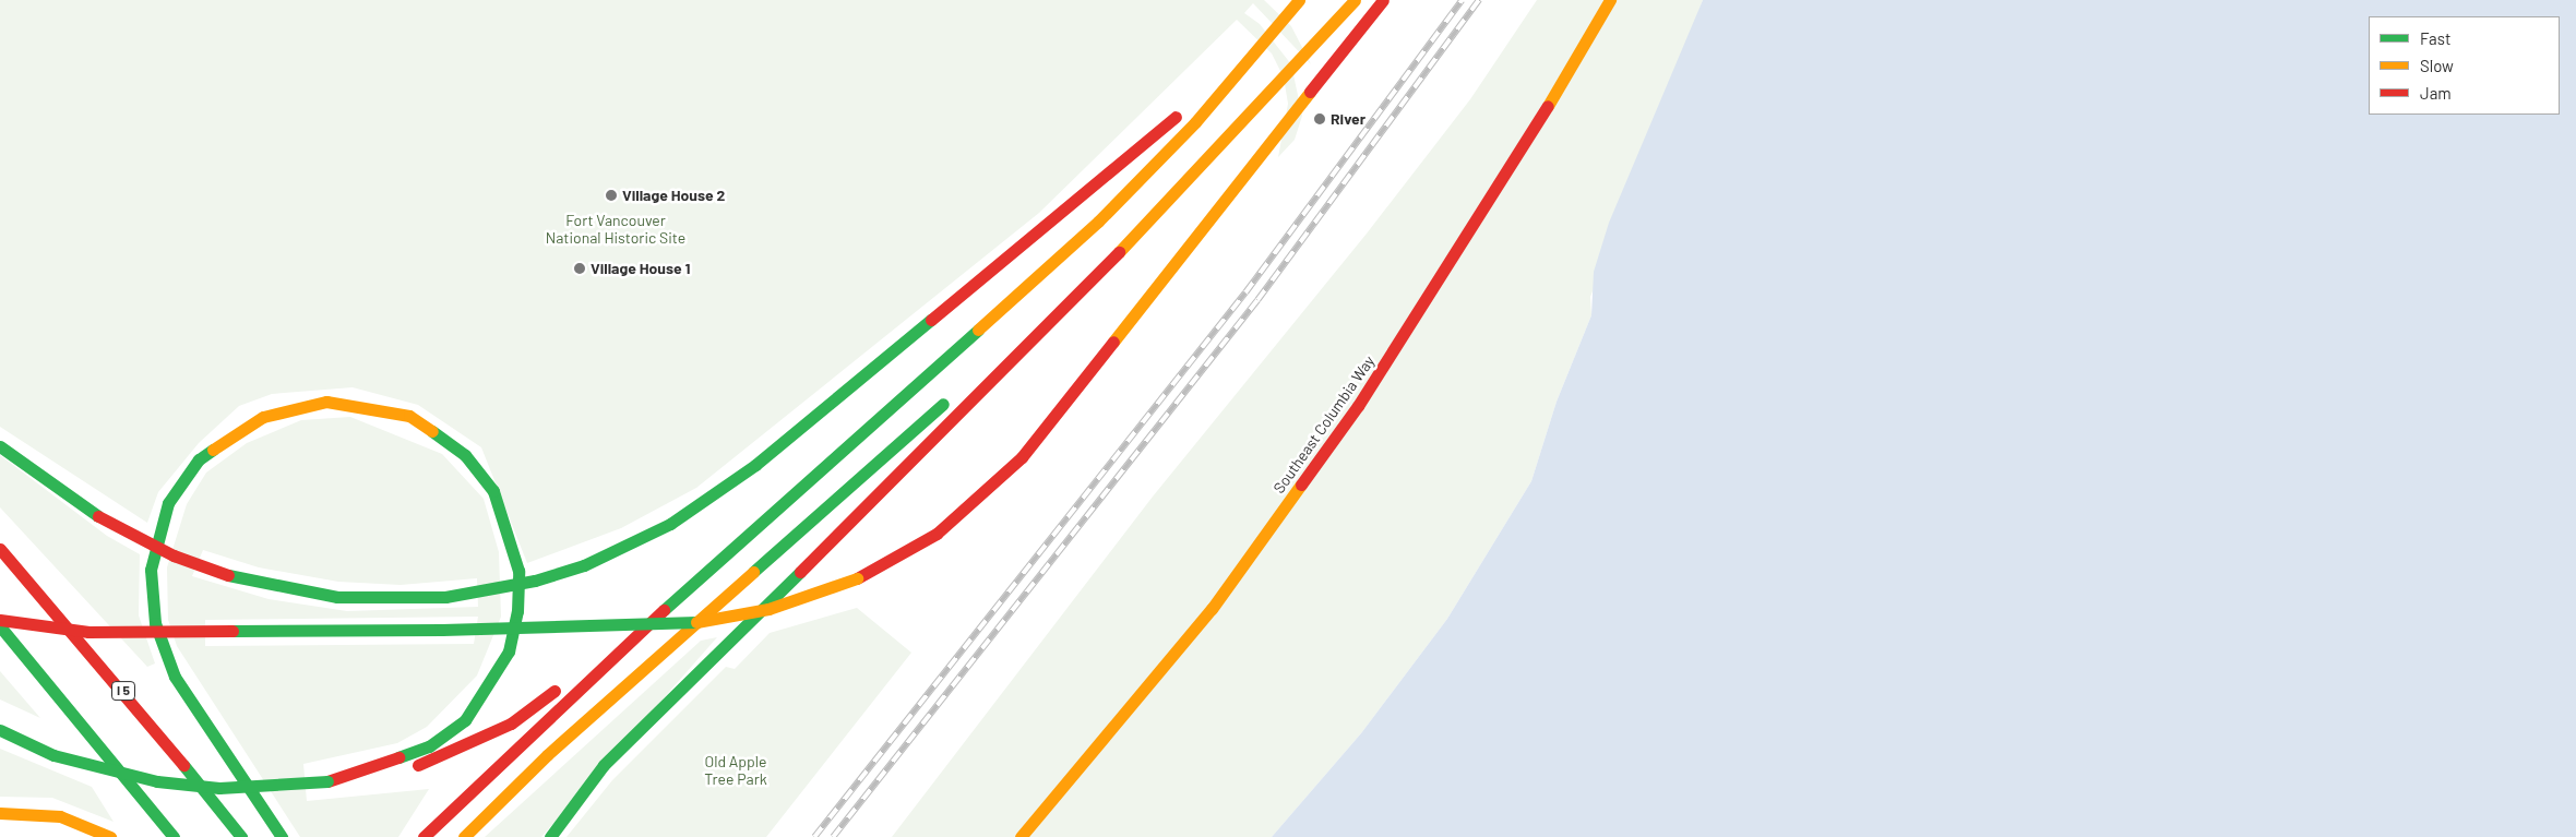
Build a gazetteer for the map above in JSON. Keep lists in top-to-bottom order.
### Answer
{
  "streets": {
    "main road": ["Southeast Columbia Way", "I 5"]
  },
  "parks": ["Fort Vancouver National Historic Site", "Old Apple Tree Park"],
  "places": ["River", "Village House 2", "Village House 1"],
  "legend": ["Fast", "Slow", "Jam"]
}
